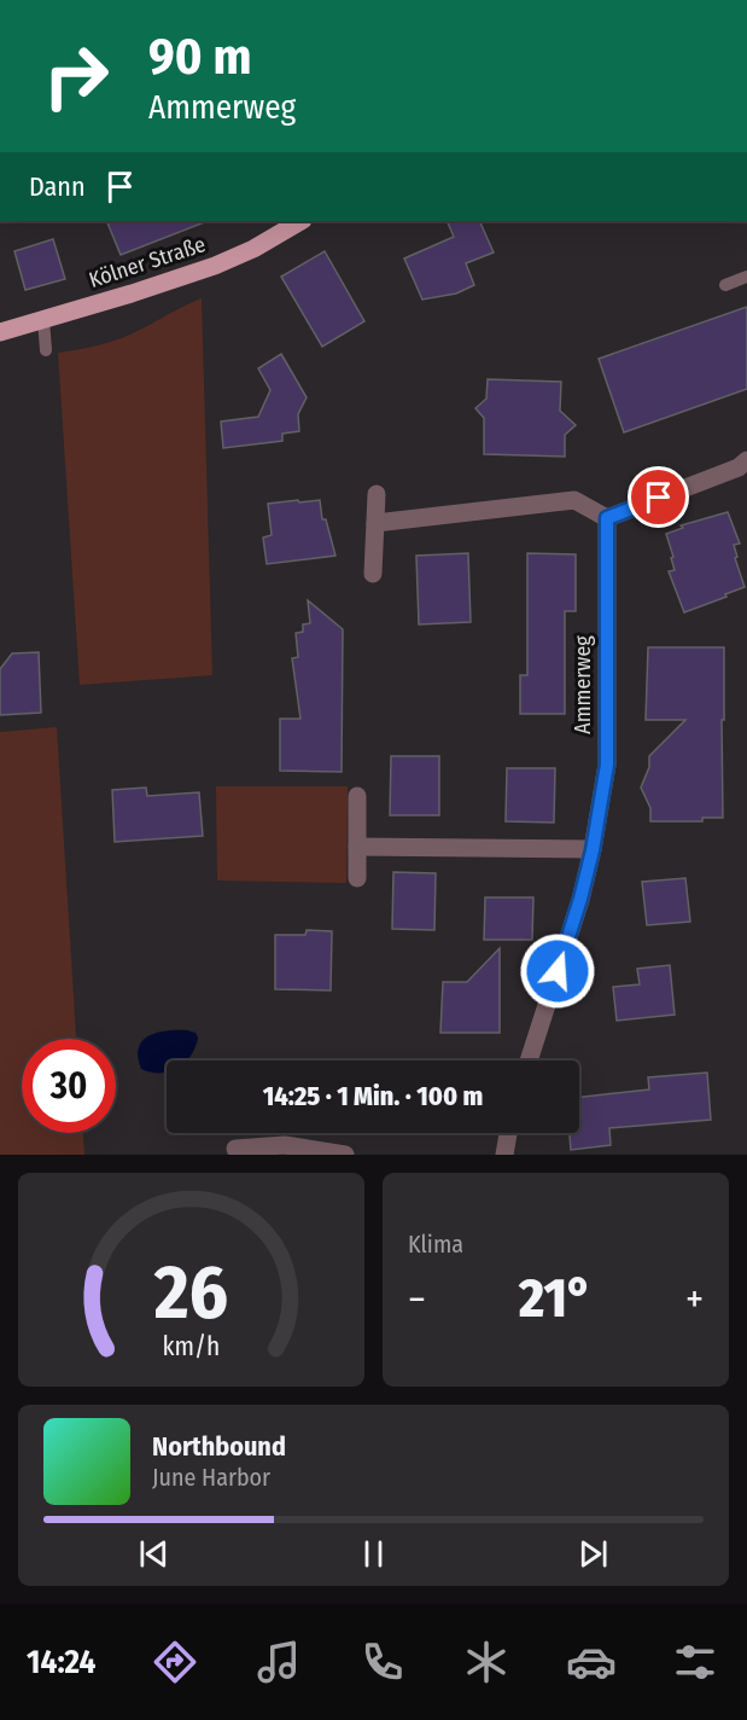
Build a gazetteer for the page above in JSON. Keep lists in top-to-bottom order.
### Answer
{
  "streets": {
    "main road": ["Kölner Straße"],
    "street": ["Ammerweg"]
  },
  "page": {
    "turn": ["90 m", "Ammerweg"],
    "then": "Dann",
    "limit": "30",
    "trip": "14:25 · 1 Min. · 100 m",
    "tile": "Klima",
    "heat": ["−", "21°", "+"],
    "song": ["Northbound", "June Harbor"],
    "tabs": "14:24",
    "gauge": ["26", "km/h"]
  }
}
